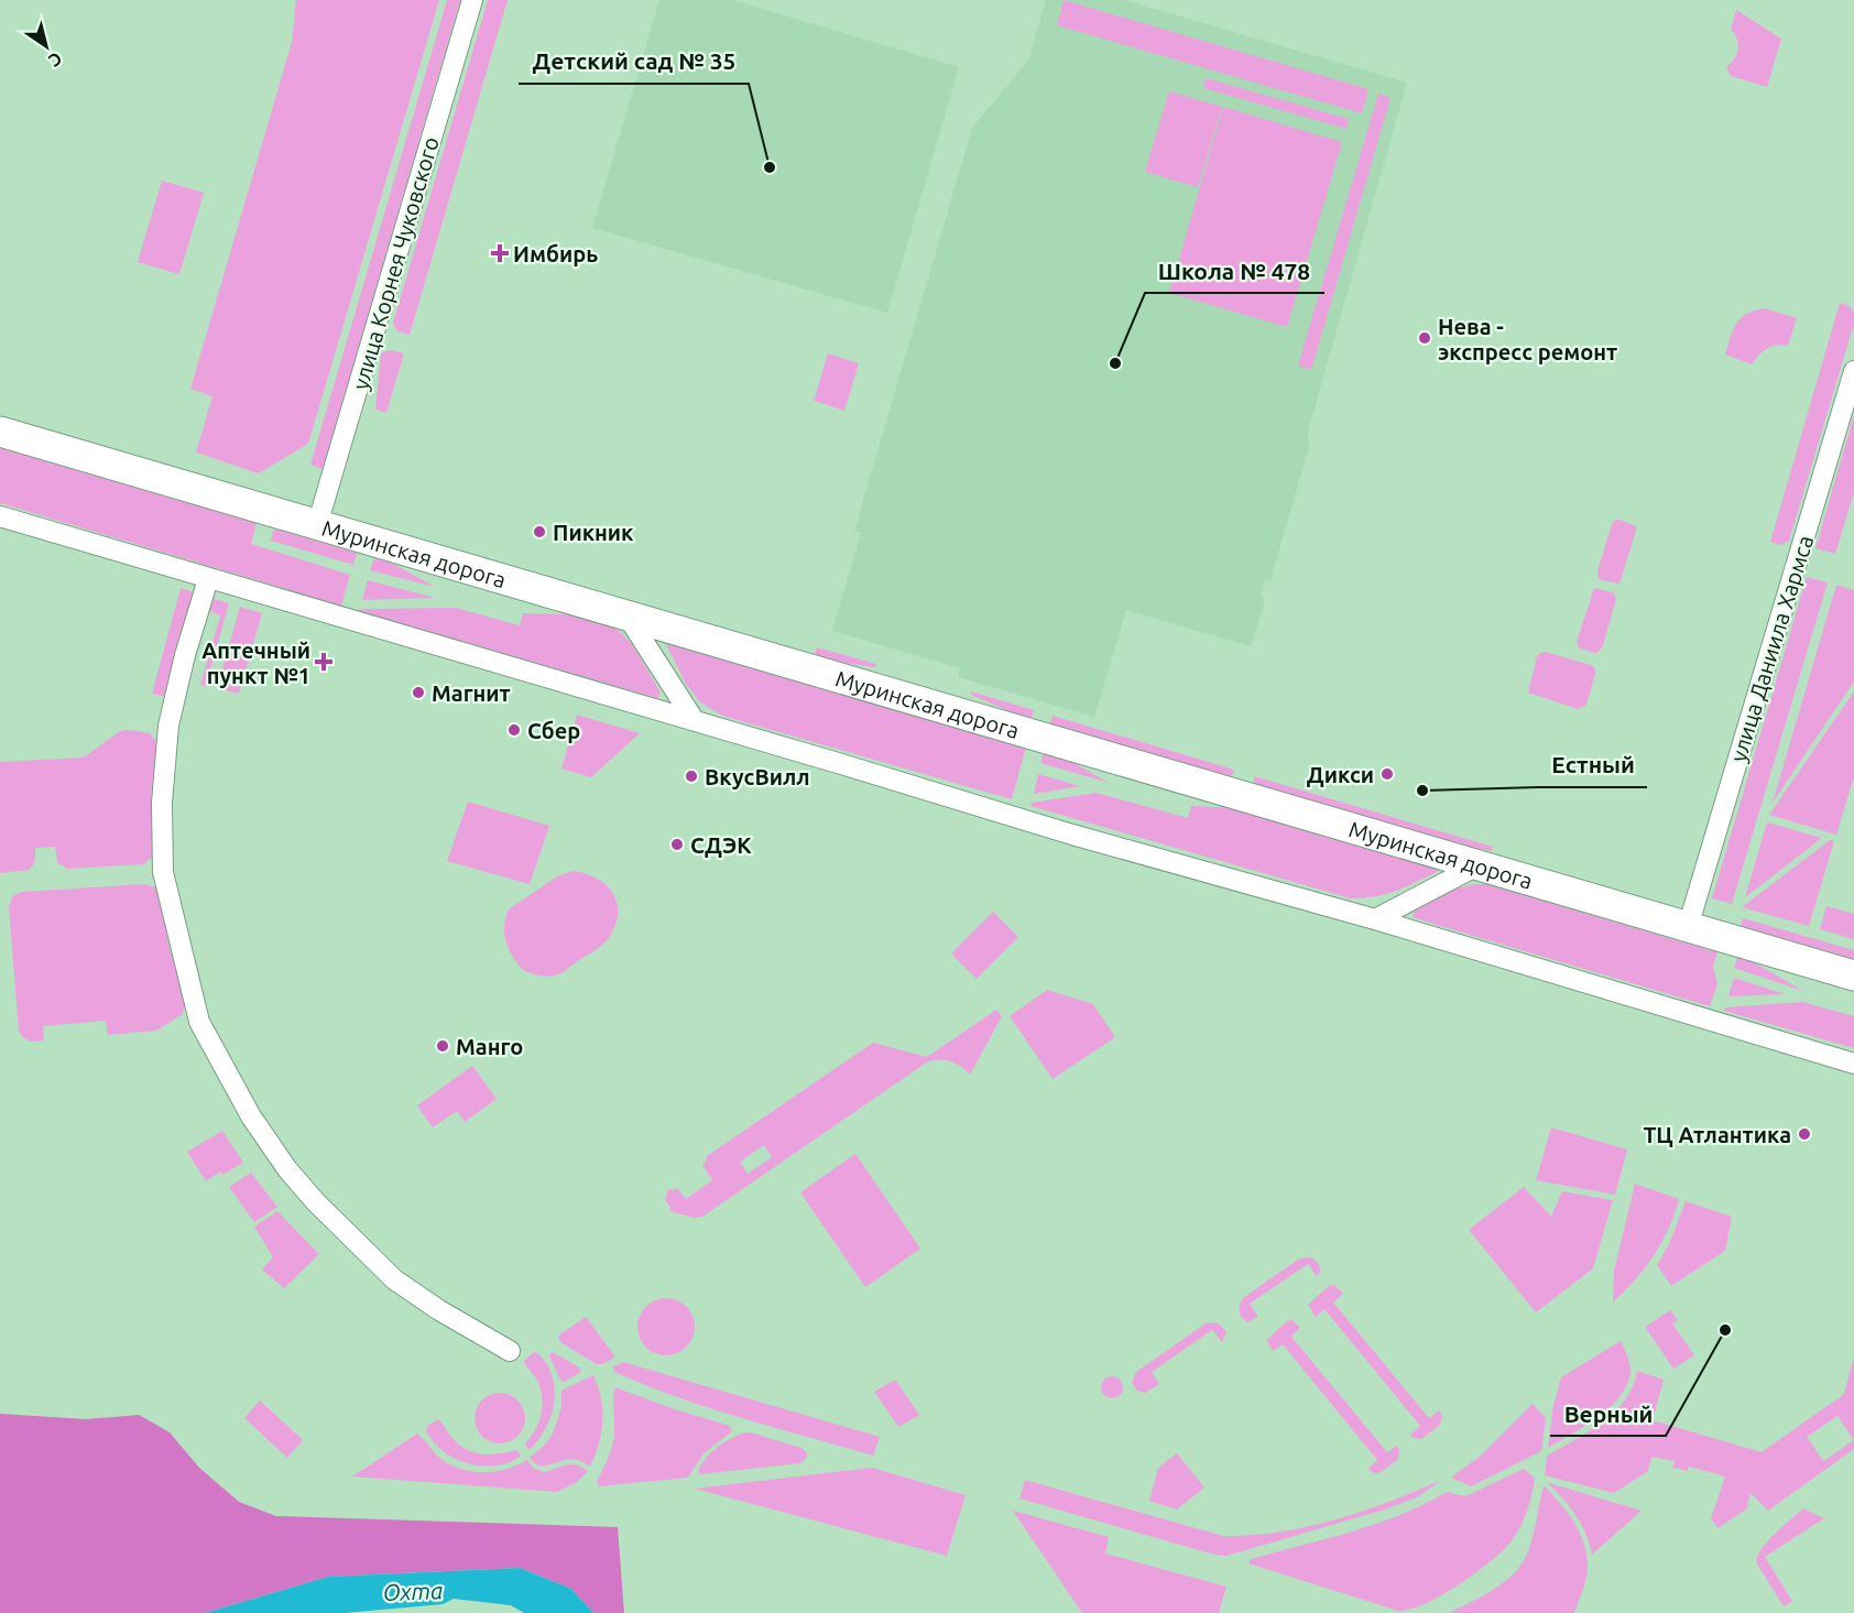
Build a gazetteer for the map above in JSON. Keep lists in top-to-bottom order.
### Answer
{
  "streets": {
    "street": ["улица Корнея Чуковского", "Муринская дорога", "улица Даниила Хармса"]
  },
  "crossings": [
    ["улица Корнея Чуковского", "Муринская дорога"],
    ["Муринская дорога", "улица Даниила Хармса"]
  ],
  "water": ["Охта"],
  "places": {
    "other": [
      "Детский сад № 35",
      "Нева - экспресс ремонт",
      "Школа № 478",
      "Пикник",
      "Магнит",
      "Сбер",
      "Дикси",
      "ВкусВилл",
      "Естный",
      "СДЭК",
      "Манго",
      "ТЦ Атлантика",
      "Верный"
    ],
    "health": ["Имбирь", "Аптечный пункт №1"]
  },
  "north": "bottom right"
}
